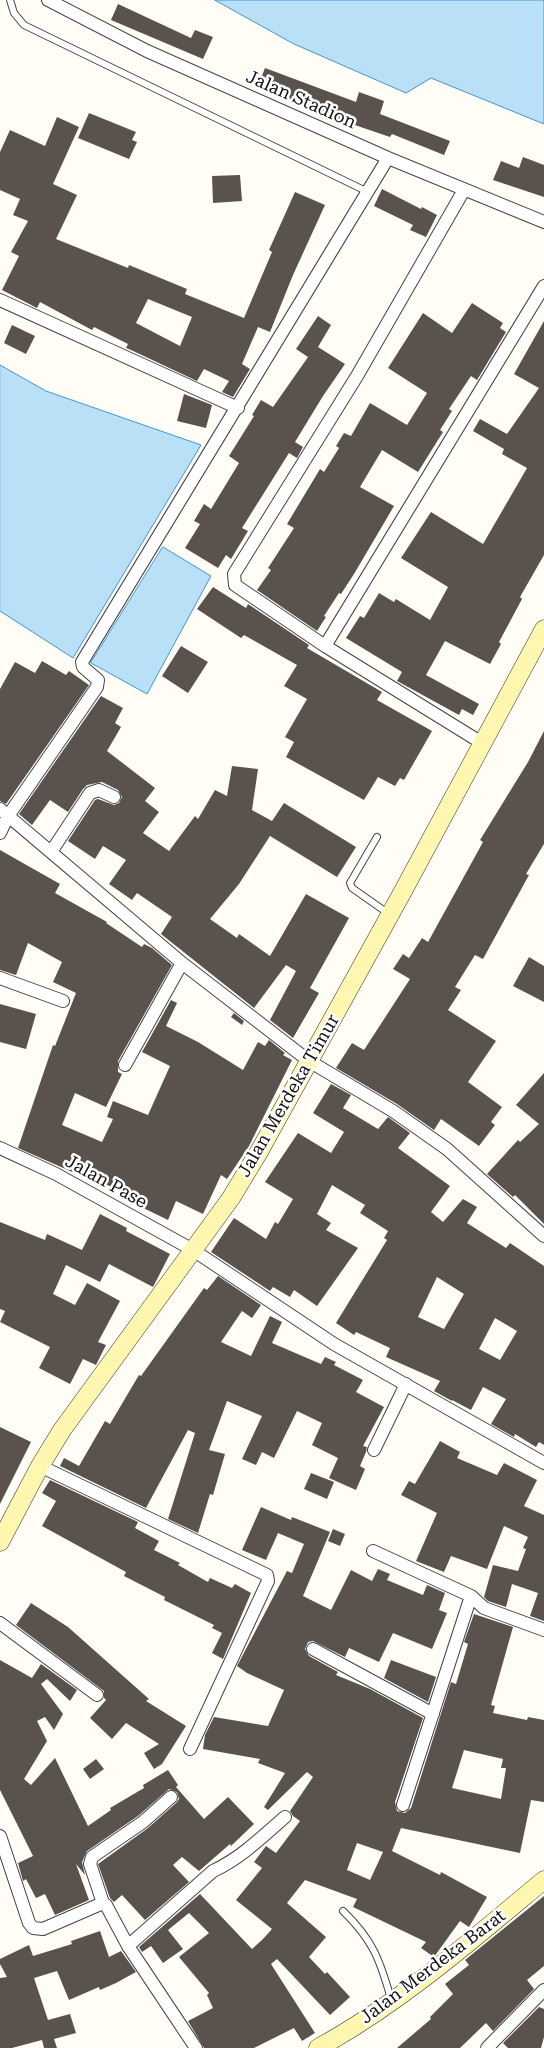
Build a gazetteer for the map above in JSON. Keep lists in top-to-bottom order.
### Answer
{
  "streets": {
    "main road": ["Jalan Merdeka Timur", "Jalan Merdeka Barat"],
    "street": ["Jalan Stadion", "Jalan Pase"]
  },
  "crossings": [
    ["Jalan Merdeka Timur", "Jalan Pase"]
  ]
}
